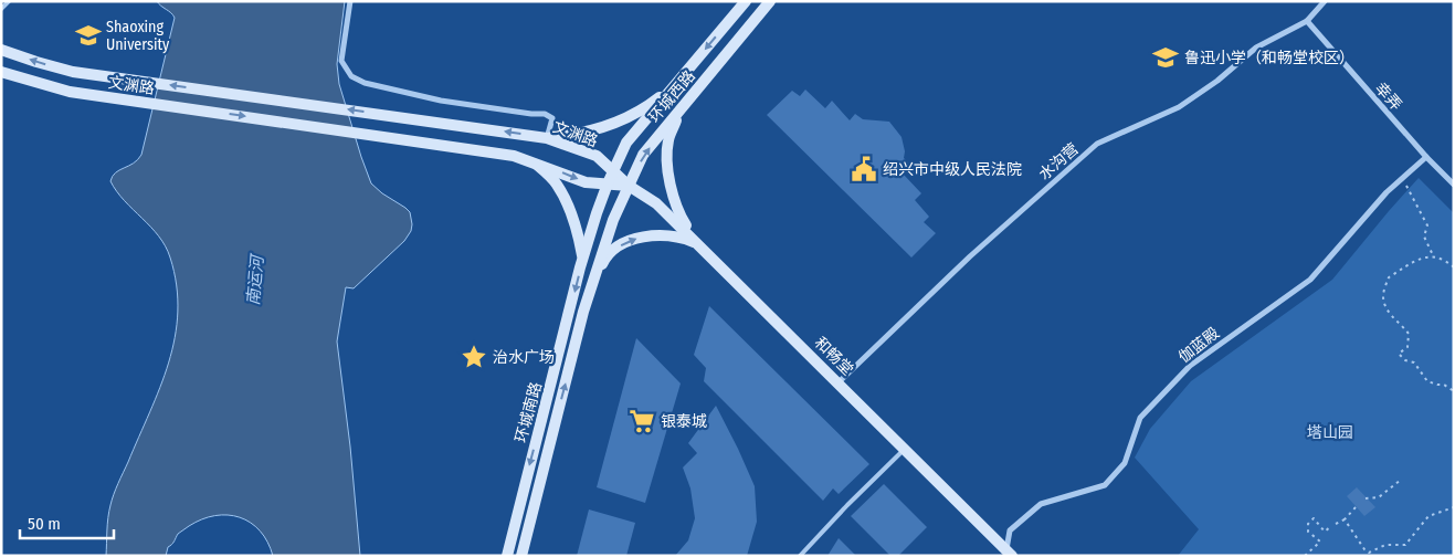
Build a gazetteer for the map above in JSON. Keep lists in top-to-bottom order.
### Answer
{
  "streets": {
    "street": [
      "文渊路",
      "环城西路",
      "幸弄",
      "水沟营",
      "伽蓝殿",
      "和畅堂",
      "环城南路"
    ]
  },
  "crossings": [
    ["文渊路", "环城西路"],
    ["文渊路", "和畅堂"],
    ["环城西路", "和畅堂"],
    ["环城西路", "环城南路"],
    ["幸弄", "水沟营"],
    ["幸弄", "伽蓝殿"],
    ["水沟营", "和畅堂"],
    ["伽蓝殿", "和畅堂"]
  ],
  "water": ["南运河"],
  "parks": ["塔山园"],
  "places": {
    "school or university": ["Shaoxing University", "鲁迅小学（和畅堂校区）"],
    "public building": ["绍兴市中级人民法院"],
    "place": ["治水广场"],
    "supermarket": ["银泰城"]
  },
  "scale_bar": "50 m"
}
